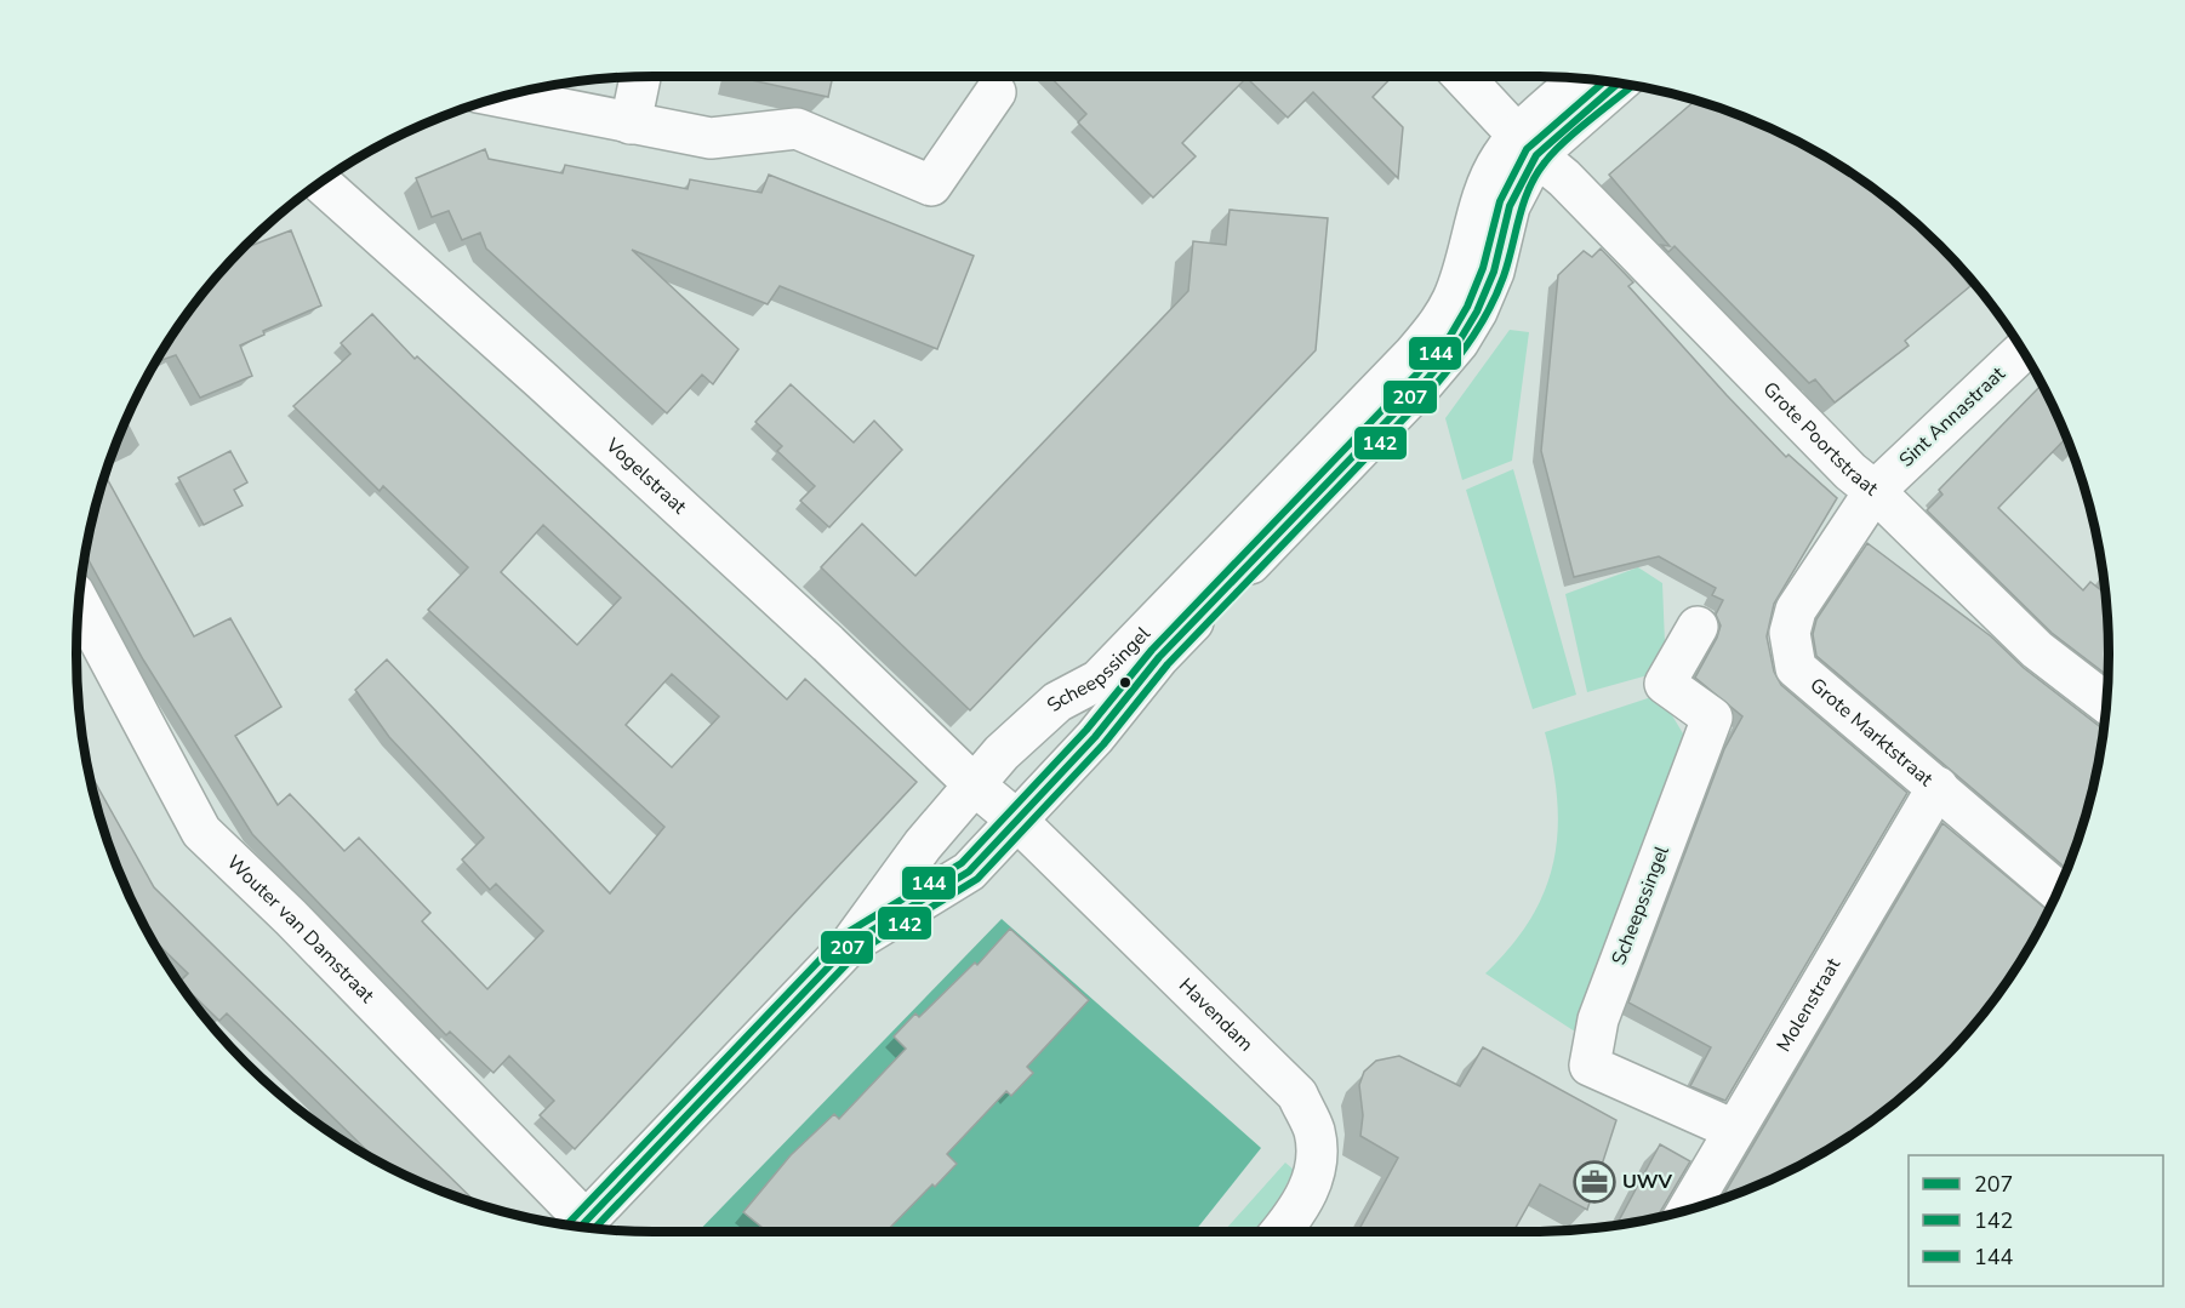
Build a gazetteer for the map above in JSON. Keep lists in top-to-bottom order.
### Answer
{
  "streets": {
    "street": [
      "Sint Annastraat",
      "Grote Poortstraat",
      "Vogelstraat",
      "Scheepssingel",
      "Grote Marktstraat",
      "Wouter van Damstraat",
      "Molenstraat",
      "Havendam"
    ]
  },
  "crossings": [
    ["Sint Annastraat", "Grote Poortstraat"],
    ["Sint Annastraat", "Grote Marktstraat"],
    ["Grote Poortstraat", "Scheepssingel"],
    ["Grote Poortstraat", "Grote Marktstraat"],
    ["Vogelstraat", "Scheepssingel"],
    ["Vogelstraat", "Havendam"],
    ["Scheepssingel", "Molenstraat"],
    ["Scheepssingel", "Havendam"],
    ["Grote Marktstraat", "Molenstraat"]
  ],
  "places": {
    "office": ["UWV"]
  },
  "lines": ["transit line 144", "transit line 207", "transit line 142"],
  "legend": ["207", "142", "144"]
}
